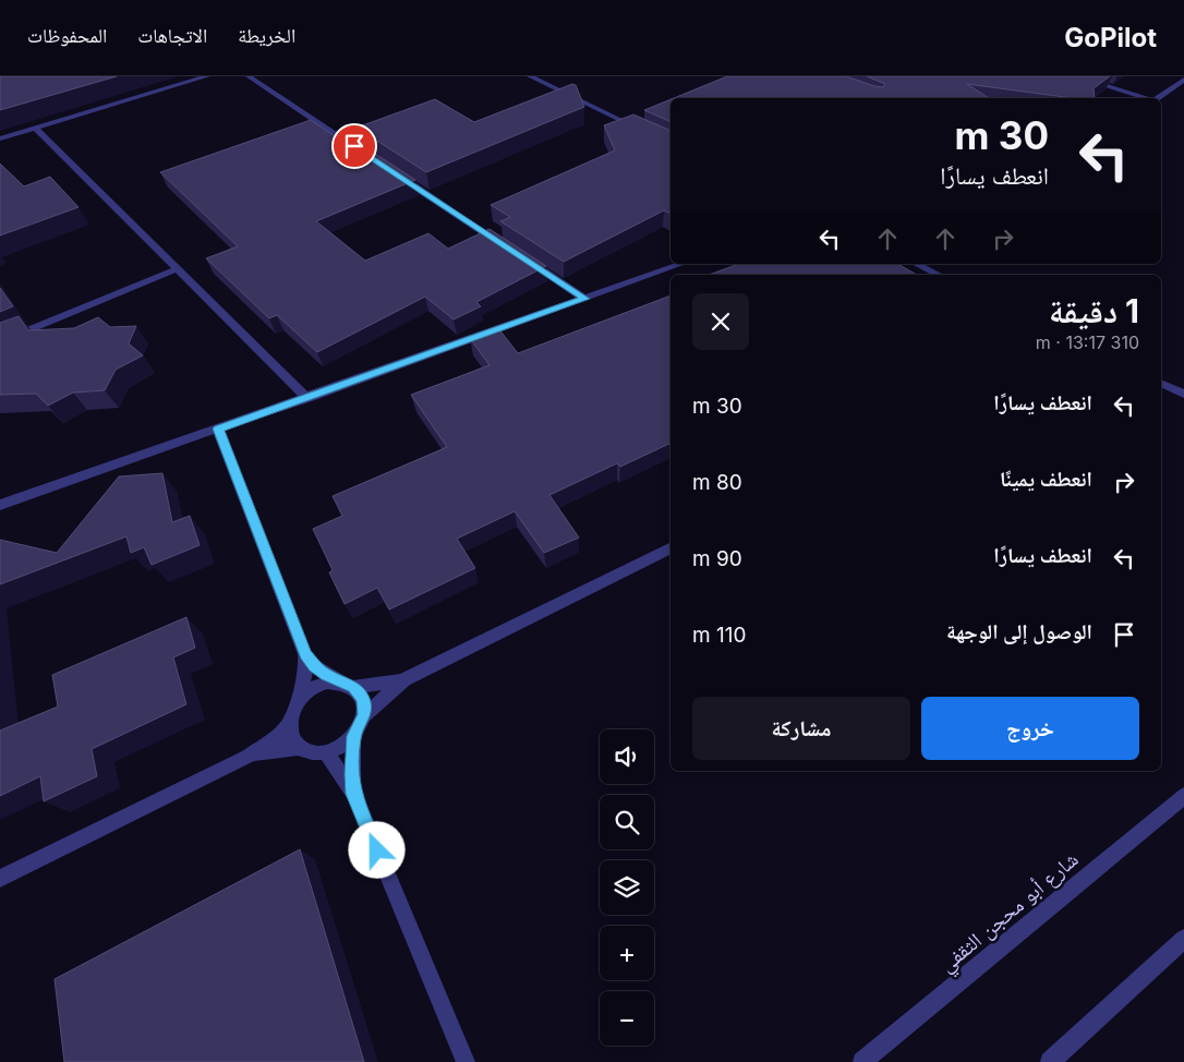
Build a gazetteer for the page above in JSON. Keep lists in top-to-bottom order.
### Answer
{
  "streets": {
    "street": ["شارع أبو محجن الثقفي"]
  },
  "page": {
    "header": "GoPilot",
    "nav": ["الخريطة", "الاتجاهات", "المحفوظات"],
    "turn": ["30 m", "انعطف يسارًا"],
    "heading": ["1 دقيقة", "310 m · 13:17"],
    "list": [
      {
        "name": "انعطف يسارًا",
        "value": "30 m"
      },
      {
        "name": "انعطف يمينًا",
        "value": "80 m"
      },
      {
        "name": "انعطف يسارًا",
        "value": "90 m"
      },
      {
        "name": "الوصول إلى الوجهة",
        "value": "110 m"
      }
    ],
    "buttons": ["خروج", "مشاركة"],
    "map_buttons": ["+", "−"]
  }
}
